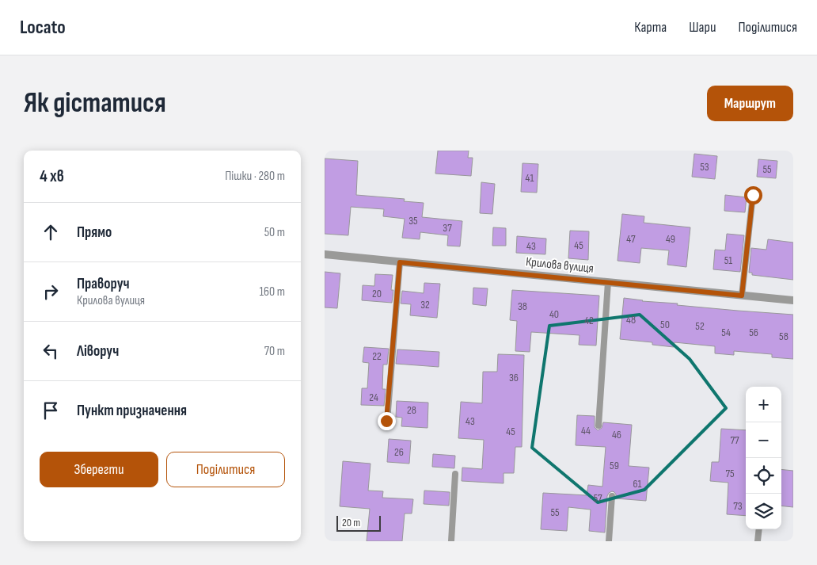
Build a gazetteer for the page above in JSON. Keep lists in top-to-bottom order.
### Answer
{
  "streets": {
    "street": ["Крилова вулиця"]
  },
  "house_numbers": [
    "53",
    "55",
    "41",
    "35",
    "37",
    "47",
    "49",
    "45",
    "43",
    "51",
    "20",
    "32",
    "38",
    "40",
    "48",
    "42",
    "50",
    "52",
    "54",
    "56",
    "58",
    "22",
    "36",
    "24",
    "28",
    "43",
    "44",
    "45",
    "46",
    "77",
    "26",
    "59",
    "75",
    "61",
    "57",
    "73",
    "55"
  ],
  "scale_bar": "20 m",
  "page": {
    "header": "Locato",
    "nav": ["Карта", "Шари", "Поділитися"],
    "buttons": [
      "Маршрут",
      ["Зберегти", "Поділитися"]
    ],
    "title": "Як дістатися",
    "heading": ["4 хв", "Пішки · 280 m"],
    "list": [
      ["Прямо", "50 m"],
      ["Праворуч", "Крилова вулиця", "160 m"],
      ["Ліворуч", "70 m"],
      "Пункт призначення"
    ],
    "map_buttons": ["+", "−"],
    "scale": "20 m"
  }
}
